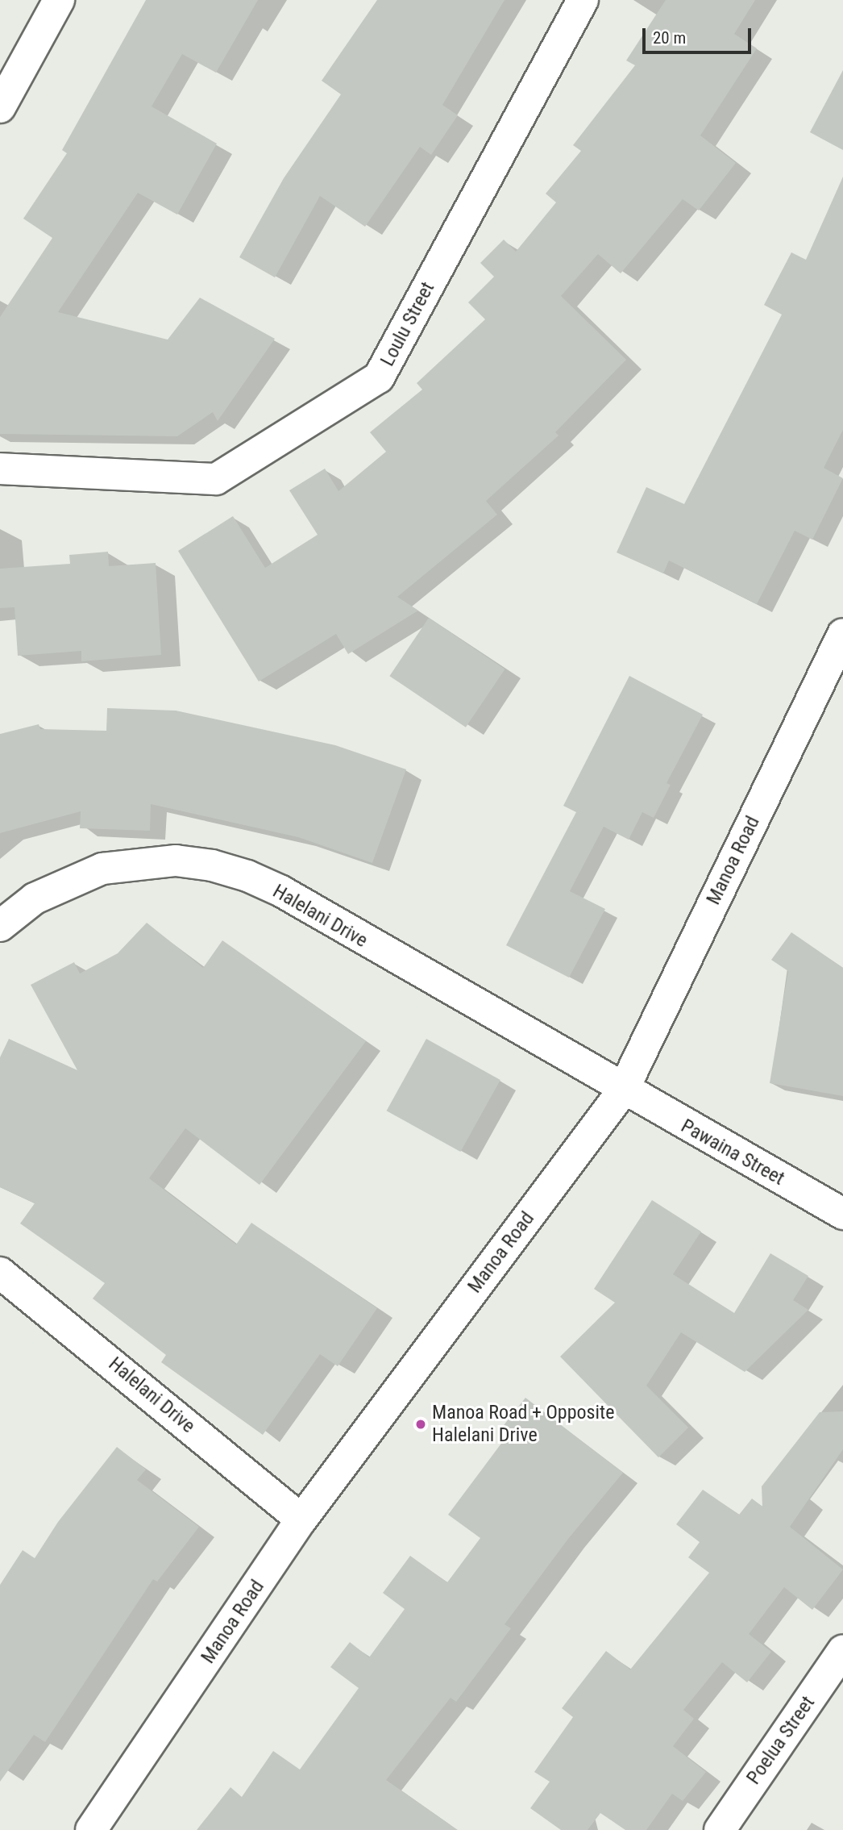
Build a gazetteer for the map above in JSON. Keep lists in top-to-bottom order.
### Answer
{
  "streets": {
    "street": [
      "Loulu Street",
      "Manoa Road",
      "Halelani Drive",
      "Pawaina Street",
      "Poelua Street"
    ]
  },
  "crossings": [
    ["Manoa Road", "Halelani Drive"],
    ["Manoa Road", "Pawaina Street"],
    ["Halelani Drive", "Pawaina Street"]
  ],
  "places": ["Manoa Road + Opposite Halelani Drive"],
  "scale_bar": "20 m"
}
